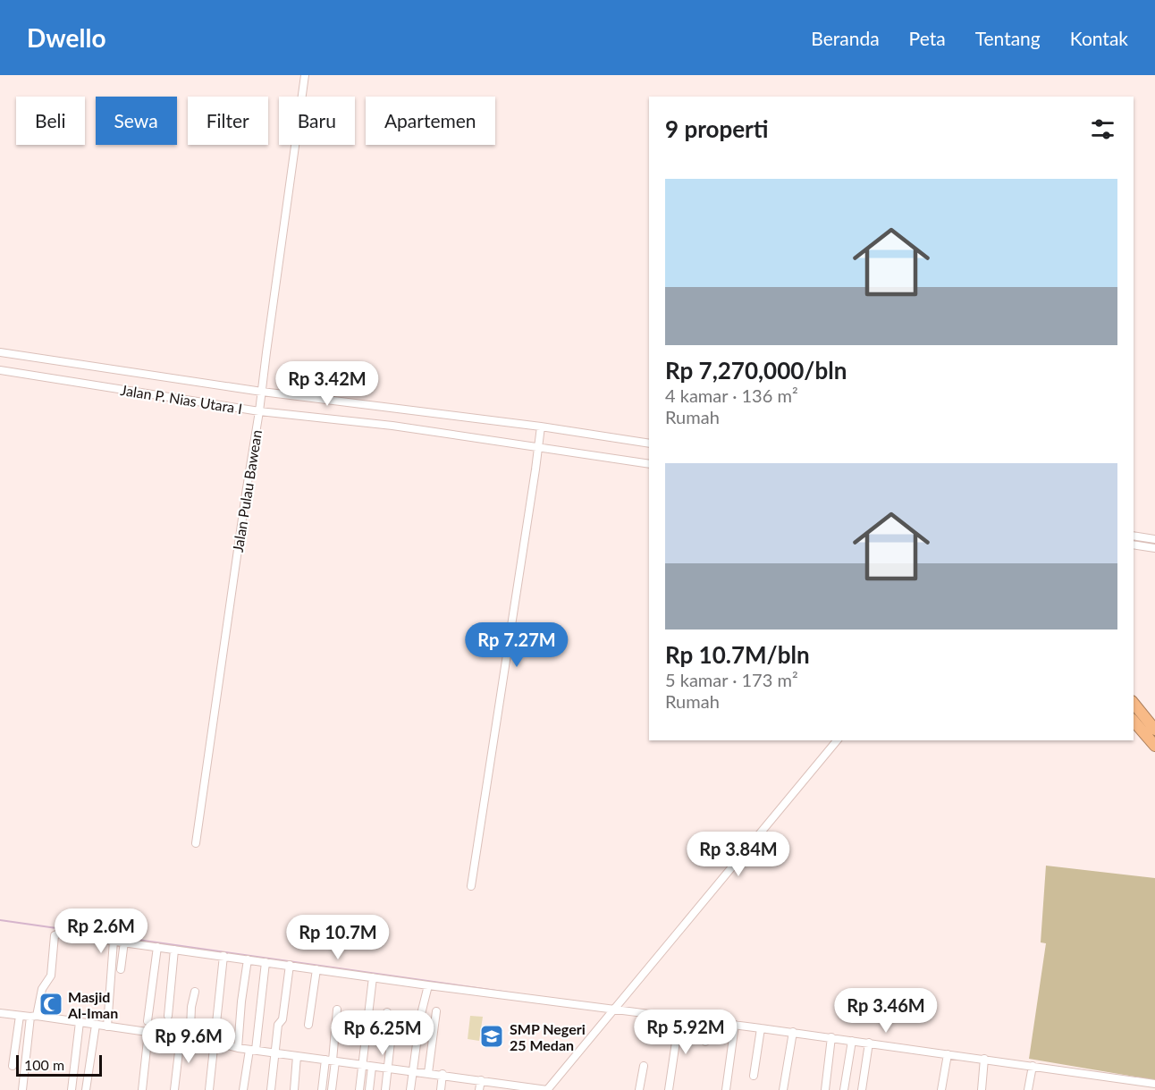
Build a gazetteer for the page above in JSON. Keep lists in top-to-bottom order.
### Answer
{
  "streets": {
    "street": ["Jalan P. Nias Utara I", "Jalan Pulau Bawean"]
  },
  "crossings": [
    ["Jalan P. Nias Utara I", "Jalan Pulau Bawean"]
  ],
  "places": {
    "mosque": ["Masjid Al-Iman"],
    "school or university": ["SMP Negeri 25 Medan"]
  },
  "scale_bar": "100 m",
  "page": {
    "header": "Dwello",
    "nav": [
      "Beranda",
      "Peta",
      "Tentang",
      "Kontak"
    ],
    "chip": [
      "Beli",
      "Sewa",
      "Filter",
      "Baru",
      "Apartemen"
    ],
    "heading": "9 properti",
    "list": [
      {
        "name": "Rp 7,270,000/bln",
        "note": "4 kamar · 136 m² · Rumah"
      },
      {
        "name": "Rp 10.7M/bln",
        "note": "5 kamar · 173 m² · Rumah"
      }
    ],
    "price": [
      "Rp 3.42M",
      "Rp 7.27M",
      "Rp 3.84M",
      "Rp 2.6M",
      "Rp 10.7M",
      "Rp 3.46M",
      "Rp 5.92M",
      "Rp 6.25M",
      "Rp 9.6M"
    ],
    "scale": "100 m"
  }
}
